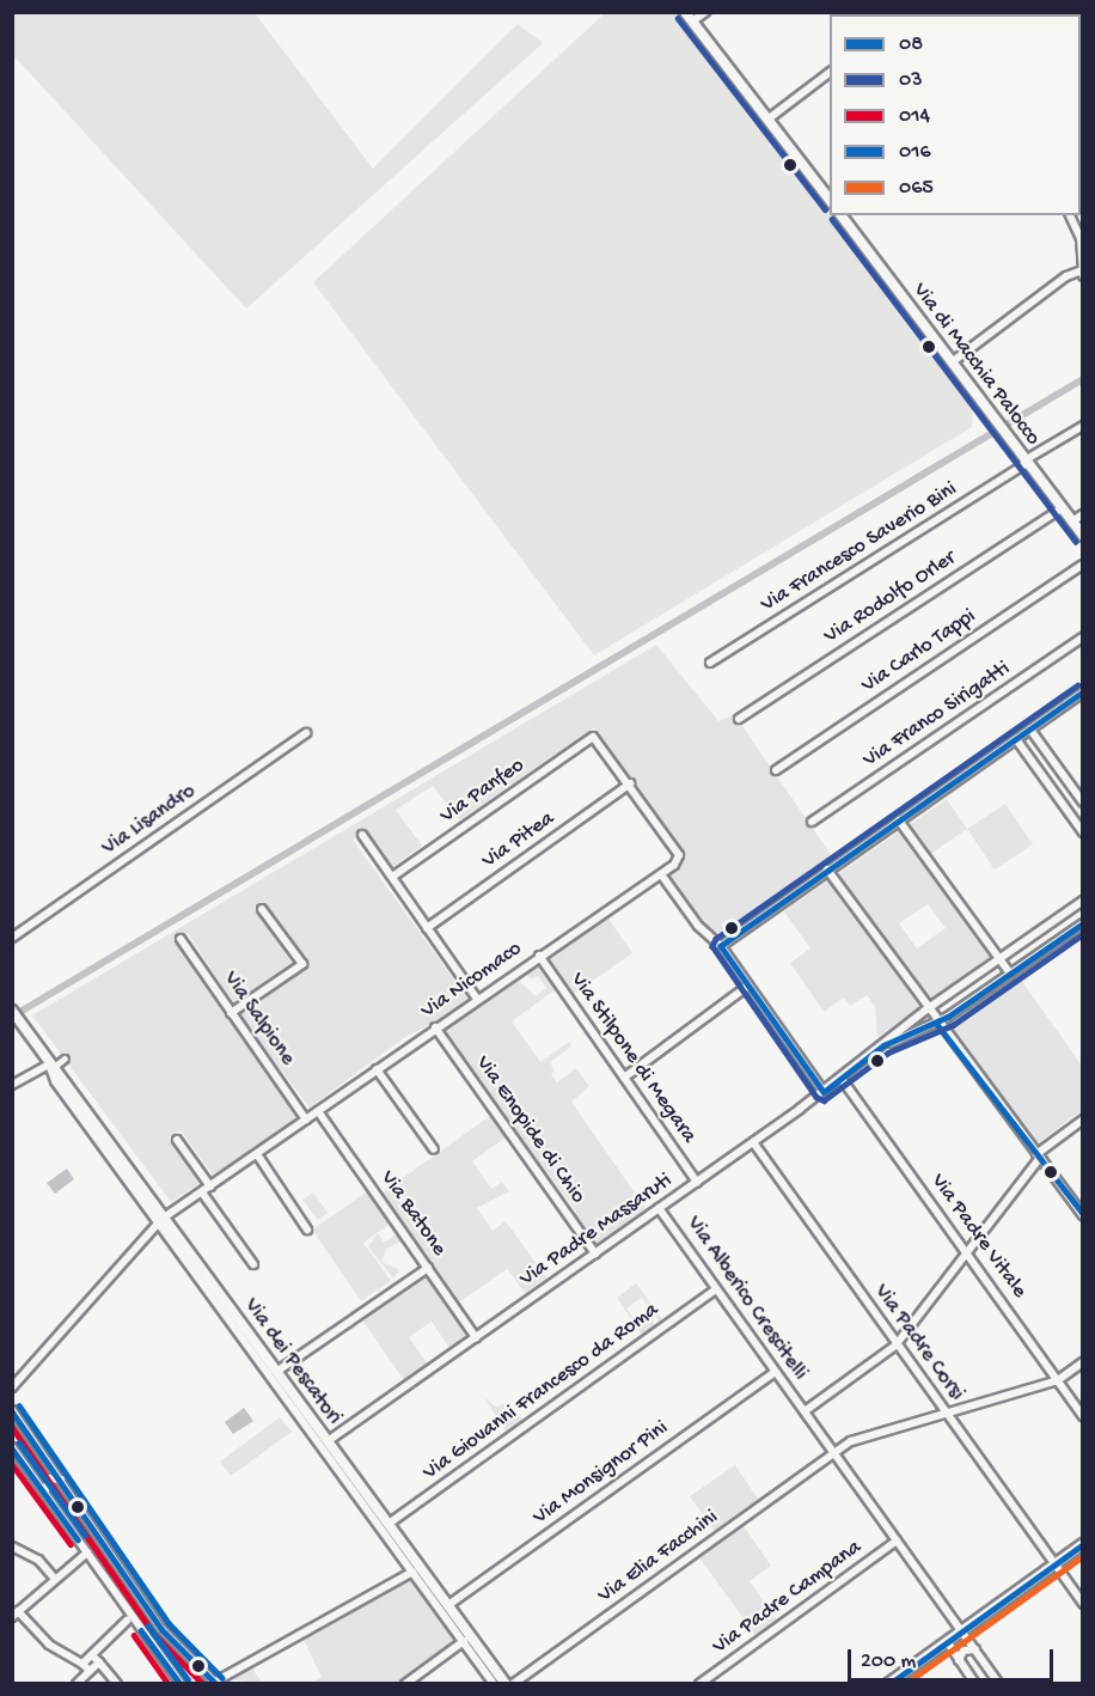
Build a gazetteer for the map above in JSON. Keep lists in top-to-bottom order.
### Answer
{
  "streets": {
    "street": [
      "Via di Macchia Palocco",
      "Via Francesco Saverio Bini",
      "Via Rodolfo Orler",
      "Via Carlo Tappi",
      "Via Franco Sirigatti",
      "Via Panfeo",
      "Via Lisandro",
      "Via Pitea",
      "Via Nicomaco",
      "Via Salpione",
      "Via Stilpone di Megara",
      "Via Enopide di Chio",
      "Via Batone",
      "Via Padre Massaruti",
      "Via Padre Vitale",
      "Via Alberico Crescitelli",
      "Via Padre Corsi",
      "Via dei Pescatori",
      "Via Giovanni Francesco da Roma",
      "Via Monsignor Pini",
      "Via Elia Facchini",
      "Via Padre Campana"
    ]
  },
  "crossings": [
    ["Via di Macchia Palocco", "Via Francesco Saverio Bini"],
    ["Via di Macchia Palocco", "Via Rodolfo Orler"],
    ["Via Panfeo", "Via Nicomaco"],
    ["Via Pitea", "Via Nicomaco"],
    ["Via Nicomaco", "Via Salpione"],
    ["Via Nicomaco", "Via Stilpone di Megara"],
    ["Via Nicomaco", "Via Enopide di Chio"],
    ["Via Nicomaco", "Via Batone"],
    ["Via Nicomaco", "Via dei Pescatori"],
    ["Via Stilpone di Megara", "Via Padre Massaruti"],
    ["Via Enopide di Chio", "Via Padre Massaruti"],
    ["Via Batone", "Via Padre Massaruti"],
    ["Via Padre Massaruti", "Via Padre Vitale"],
    ["Via Padre Massaruti", "Via Alberico Crescitelli"],
    ["Via Padre Massaruti", "Via Padre Corsi"],
    ["Via Padre Massaruti", "Via dei Pescatori"],
    ["Via Alberico Crescitelli", "Via Giovanni Francesco da Roma"],
    ["Via Alberico Crescitelli", "Via Monsignor Pini"],
    ["Via Alberico Crescitelli", "Via Elia Facchini"],
    ["Via Padre Corsi", "Via Elia Facchini"],
    ["Via dei Pescatori", "Via Giovanni Francesco da Roma"],
    ["Via dei Pescatori", "Via Monsignor Pini"]
  ],
  "lines": [
    "transit line 03",
    "transit line 08",
    "transit line 016",
    "transit line 014",
    "transit line 065"
  ],
  "legend": [
    "08",
    "03",
    "014",
    "016",
    "065"
  ],
  "scale_bar": "200 m"
}
